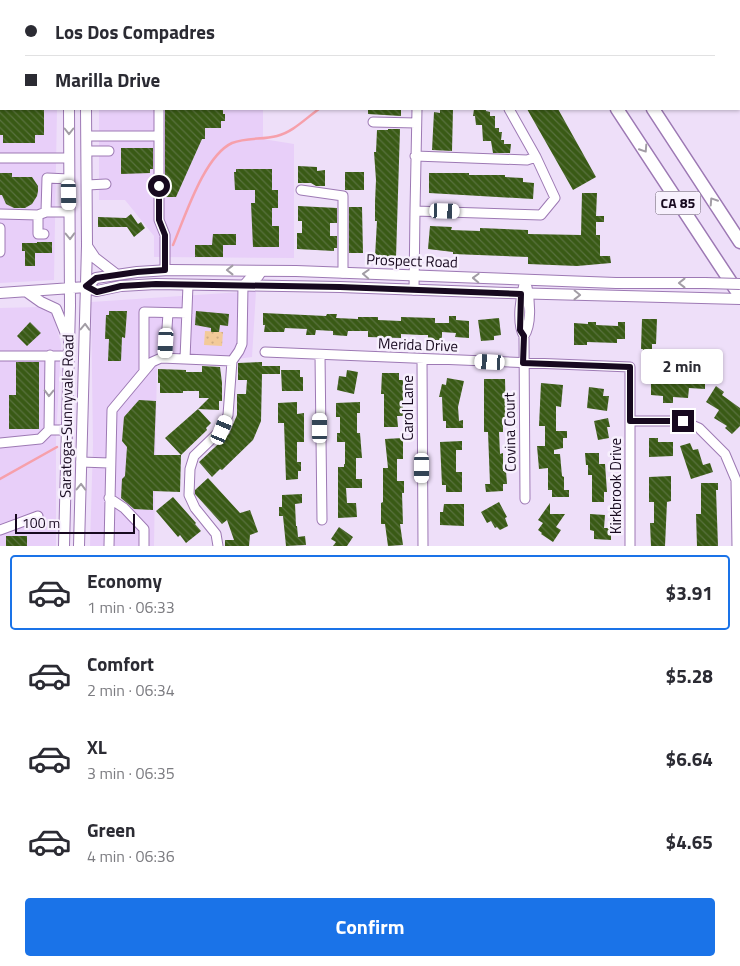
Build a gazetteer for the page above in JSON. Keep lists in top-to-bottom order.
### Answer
{
  "streets": {
    "highway": ["CA 85"],
    "main road": ["Prospect Road", "Saratoga-Sunnyvale Road"],
    "street": [
      "Merida Drive",
      "Carol Lane",
      "Covina Court",
      "Kirkbrook Drive"
    ]
  },
  "crossings": [
    ["CA 85", "Prospect Road"],
    ["Prospect Road", "Saratoga-Sunnyvale Road"],
    ["Prospect Road", "Covina Court"],
    ["Merida Drive", "Carol Lane"],
    ["Merida Drive", "Covina Court"],
    ["Merida Drive", "Kirkbrook Drive"]
  ],
  "scale_bar": "100 m",
  "page": {
    "banner": ["Los Dos Compadres", "Marilla Drive"],
    "bubble": "2 min",
    "scale": "100 m",
    "list": [
      {
        "name": "Economy",
        "note": "1 min · 06:33",
        "value": "$3.91"
      },
      {
        "name": "Comfort",
        "note": "2 min · 06:34",
        "value": "$5.28"
      },
      {
        "name": "XL",
        "note": "3 min · 06:35",
        "value": "$6.64"
      },
      {
        "name": "Green",
        "note": "4 min · 06:36",
        "value": "$4.65"
      }
    ],
    "buttons": "Confirm"
  }
}
